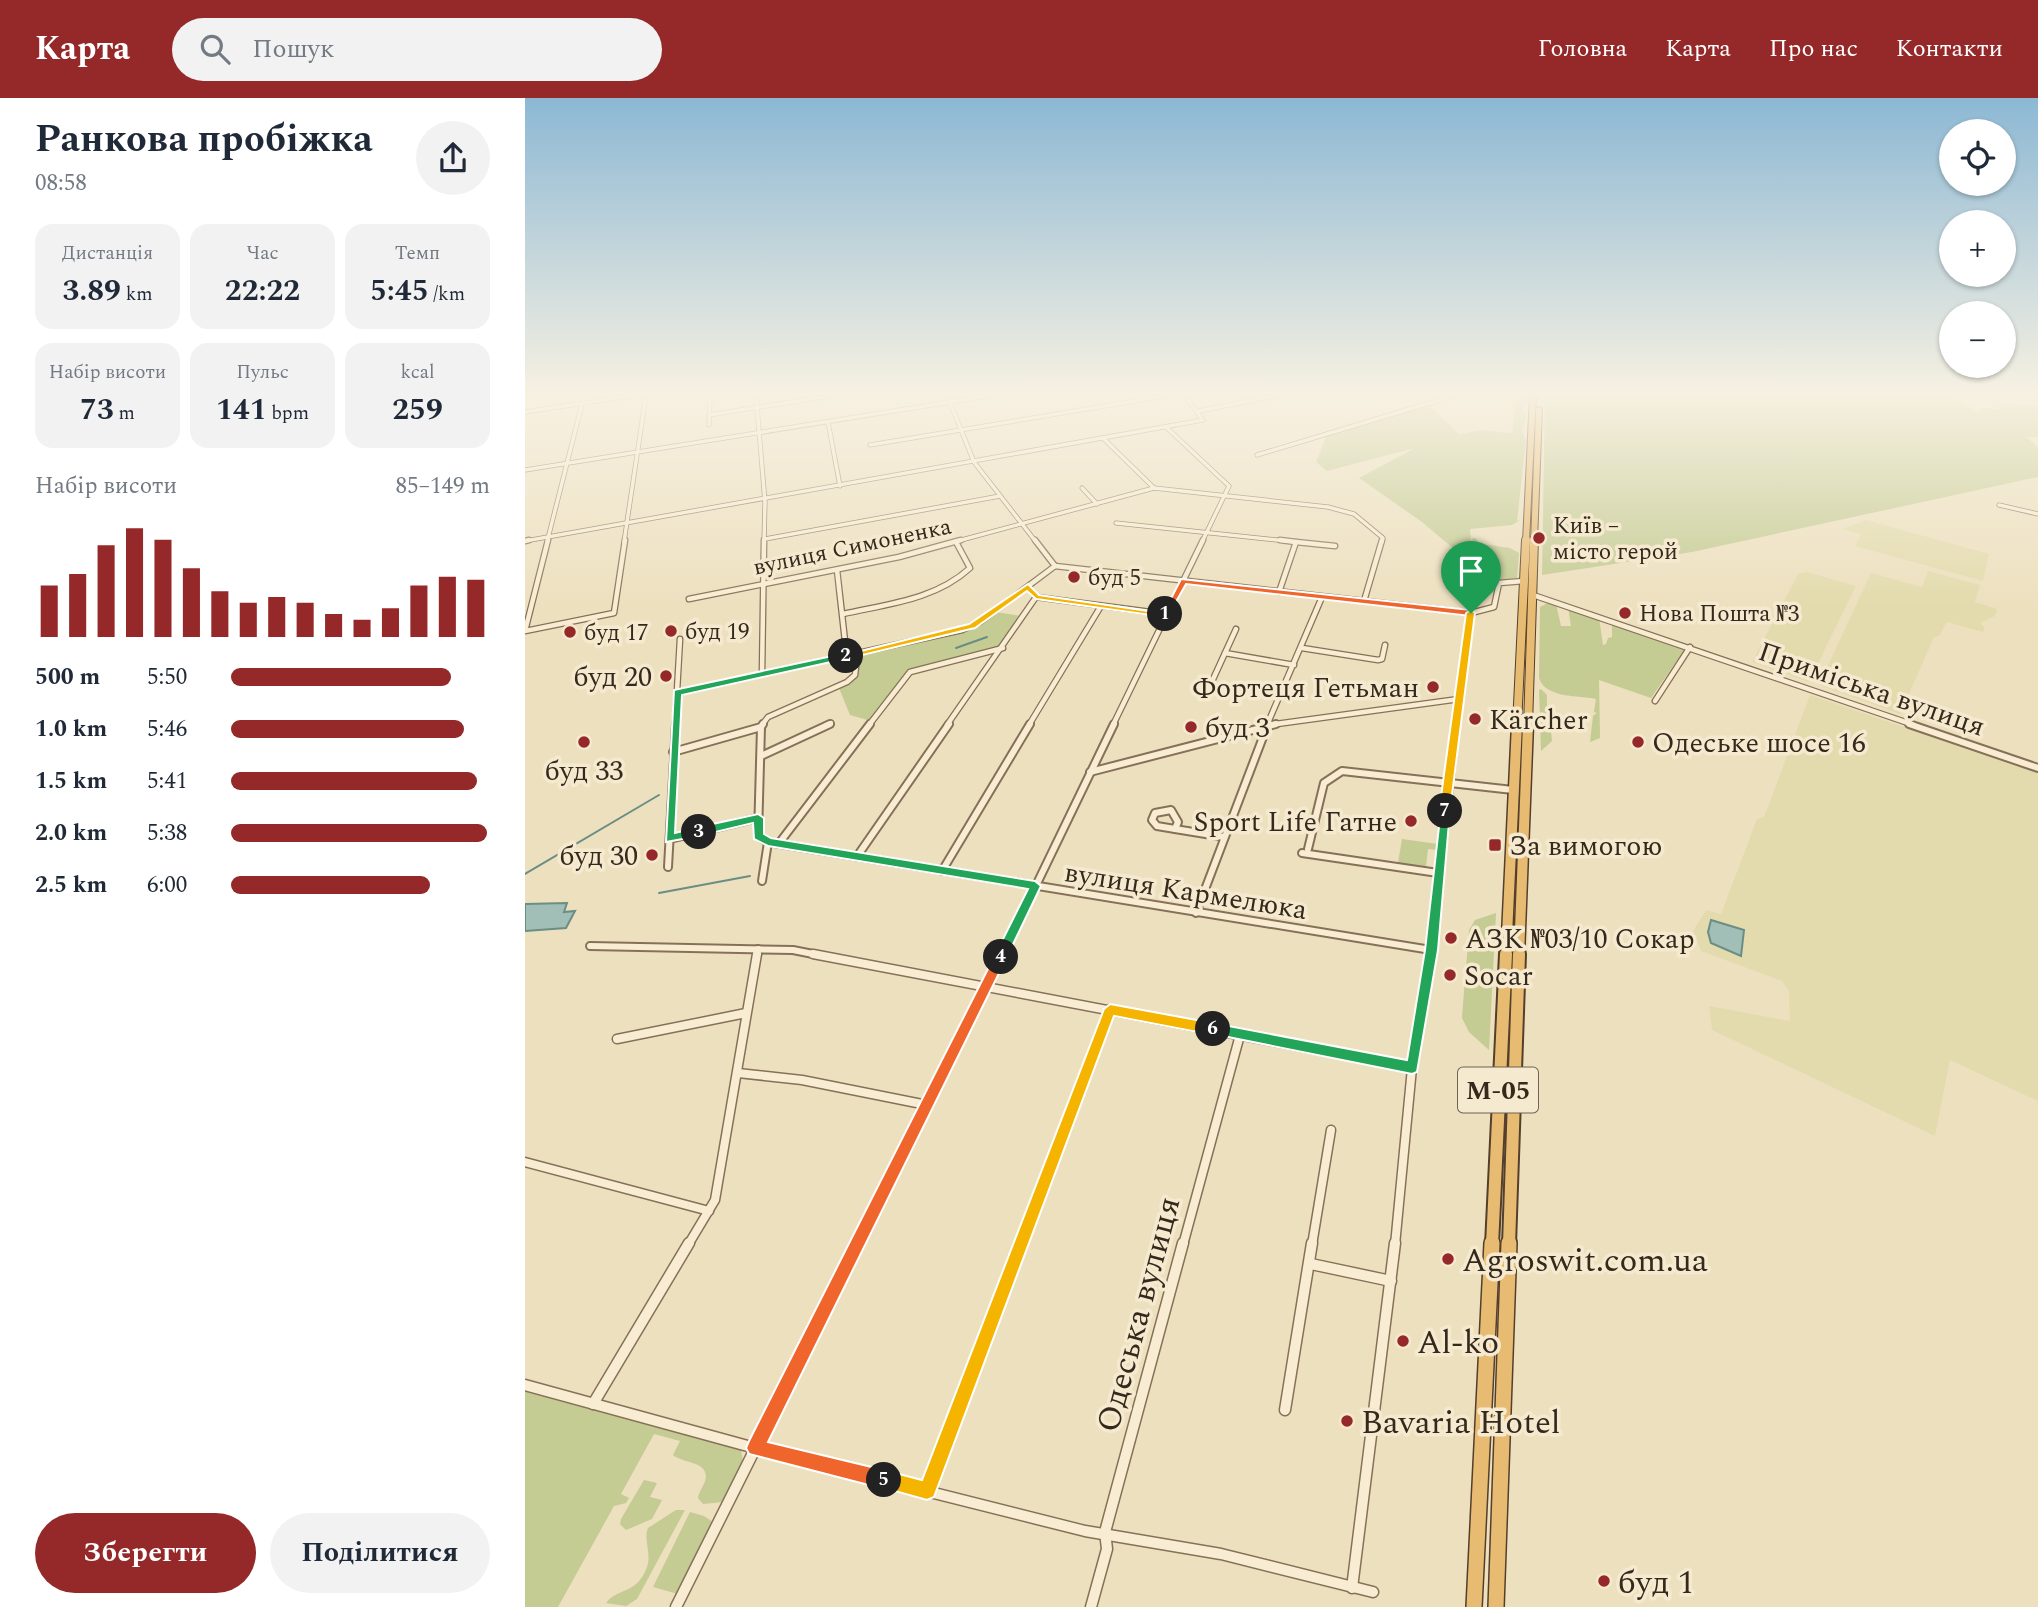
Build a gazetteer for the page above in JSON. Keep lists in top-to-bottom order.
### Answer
{
  "streets": {
    "highway": ["М-05"],
    "street": [
      "вулиця Симоненка",
      "Приміська вулиця",
      "вулиця Кармелюка",
      "Одеська вулиця"
    ]
  },
  "crossings": [
    ["Приміська вулиця", "М-05"]
  ],
  "places": {
    "other": [
      "Київ – місто герой",
      "буд 5",
      "Нова Пошта №3",
      "буд 19",
      "буд 17",
      "буд 20",
      "Фортеця Гетьман",
      "Kärcher",
      "буд 3",
      "буд 33",
      "Одеське шосе 16",
      "Sport Life Гатне",
      "буд 30",
      "АЗК №03/10 Сокар",
      "Socar",
      "Agroswit.com.ua",
      "Al-ko",
      "Bavaria Hotel",
      "буд 1"
    ],
    "transit": ["За вимогою"]
  },
  "page": {
    "header": "Карта",
    "search": "Пошук",
    "nav": [
      "Головна",
      "Карта",
      "Про нас",
      "Контакти"
    ],
    "heading": ["Ранкова пробіжка", "08:58"],
    "map_buttons": ["+", "−"],
    "stats": [
      ["Дистанція", "3.89 km"],
      ["Час", "22:22"],
      ["Темп", "5:45 /km"],
      ["Набір висоти", "73 m"],
      ["Пульс", "141 bpm"],
      ["kcal", "259"]
    ],
    "chart": ["Набір висоти", "85–149 m"],
    "pins": [
      "1",
      "2",
      "7",
      "3",
      "4",
      "6",
      "5"
    ],
    "list": [
      {
        "name": "500 m",
        "note": "5:50"
      },
      {
        "name": "1.0 km",
        "note": "5:46"
      },
      {
        "name": "1.5 km",
        "note": "5:41"
      },
      {
        "name": "2.0 km",
        "note": "5:38"
      },
      {
        "name": "2.5 km",
        "note": "6:00"
      }
    ],
    "buttons": ["Зберегти", "Поділитися"]
  }
}
